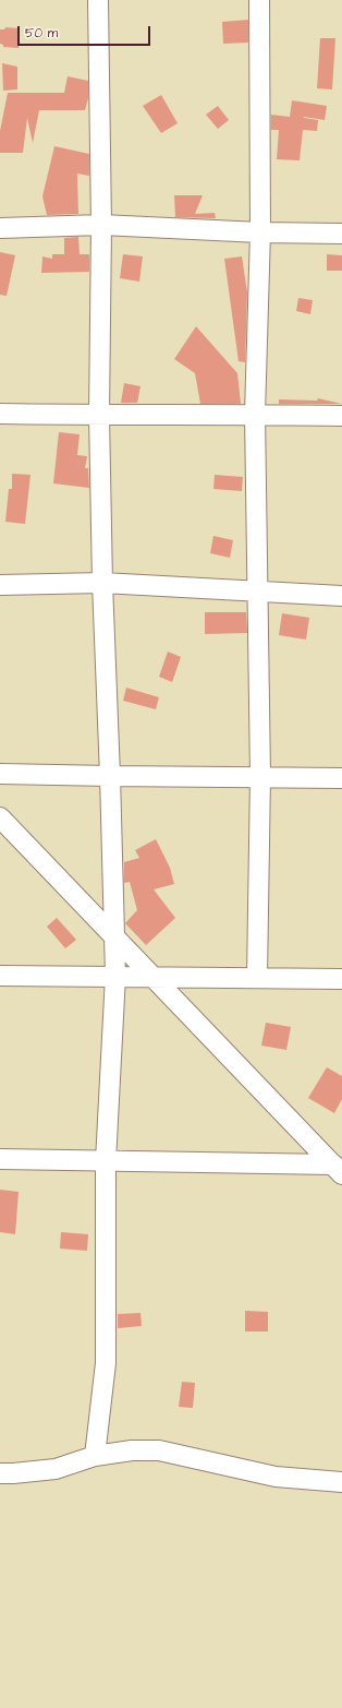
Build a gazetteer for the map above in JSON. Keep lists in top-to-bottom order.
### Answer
{
  "scale_bar": "50 m"
}
